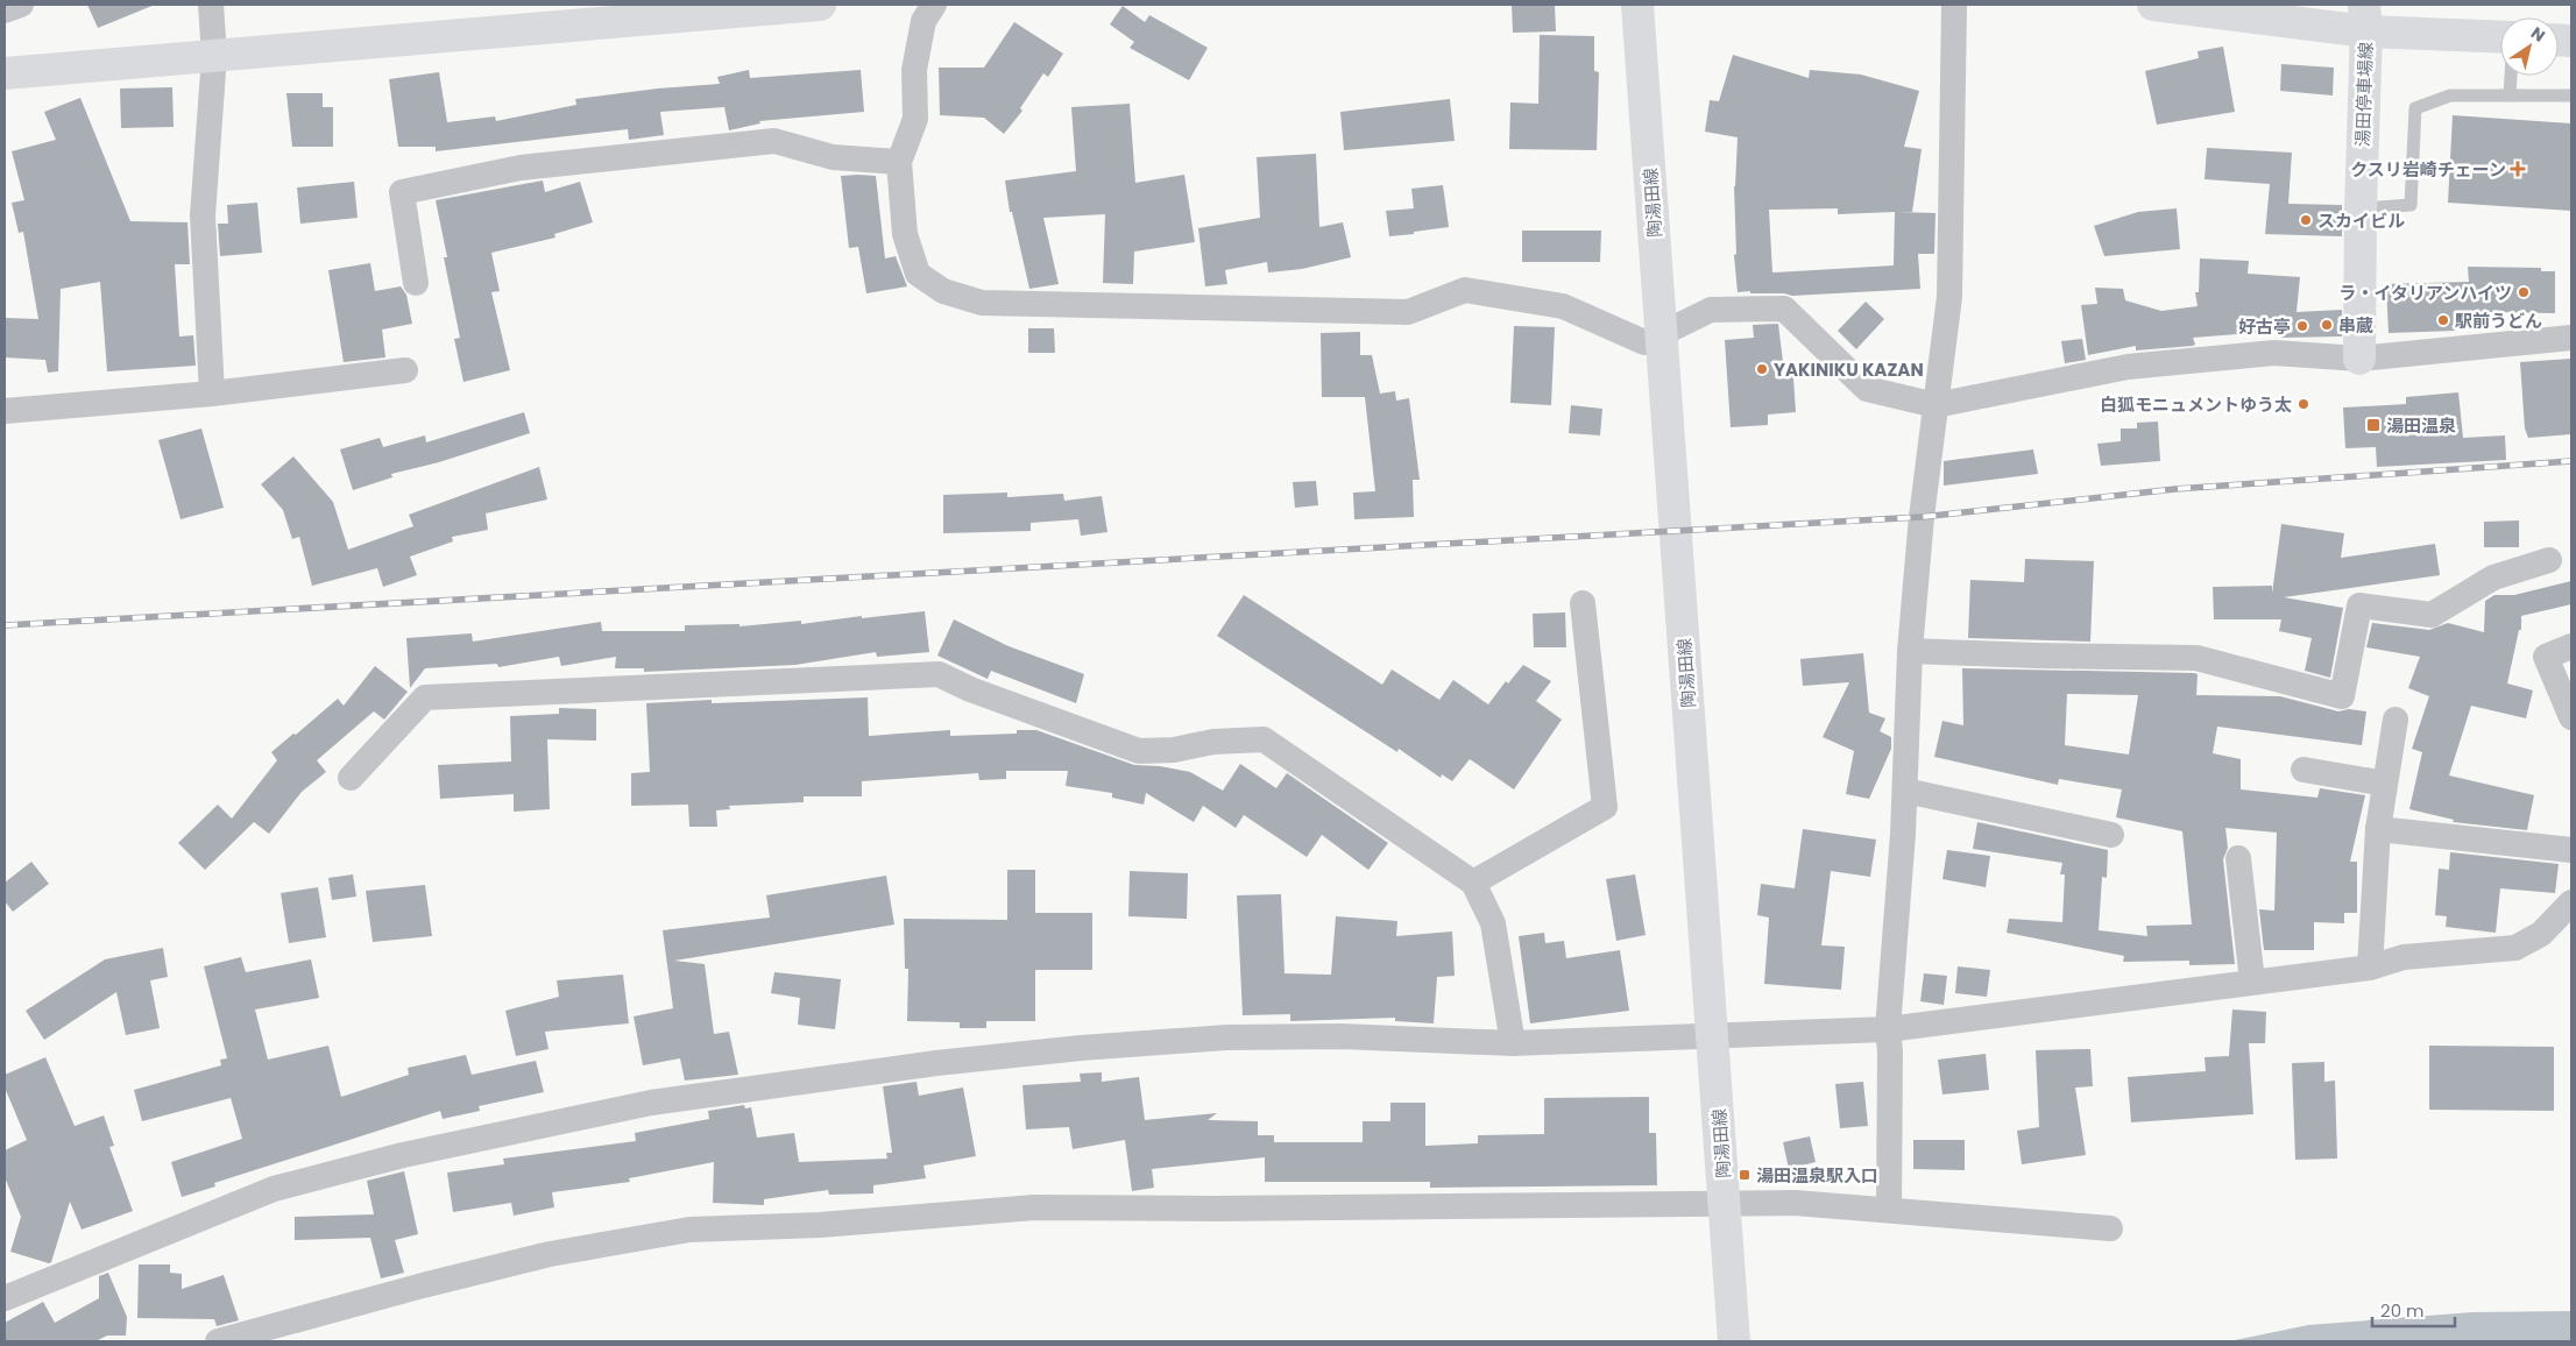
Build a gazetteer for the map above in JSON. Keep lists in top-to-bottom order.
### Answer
{
  "streets": {
    "main road": ["湯田停車場線", "陶湯田線"]
  },
  "places": {
    "health": ["クスリ岩崎チェーン"],
    "other": [
      "スカイビル",
      "ラ・イタリアンハイツ",
      "駅前うどん",
      "串蔵",
      "好古亭",
      "YAKINIKU KAZAN",
      "白狐モニュメントゆう太"
    ],
    "transit": ["湯田温泉", "湯田温泉駅入口"]
  },
  "scale_bar": "20 m",
  "north": "top right"
}
